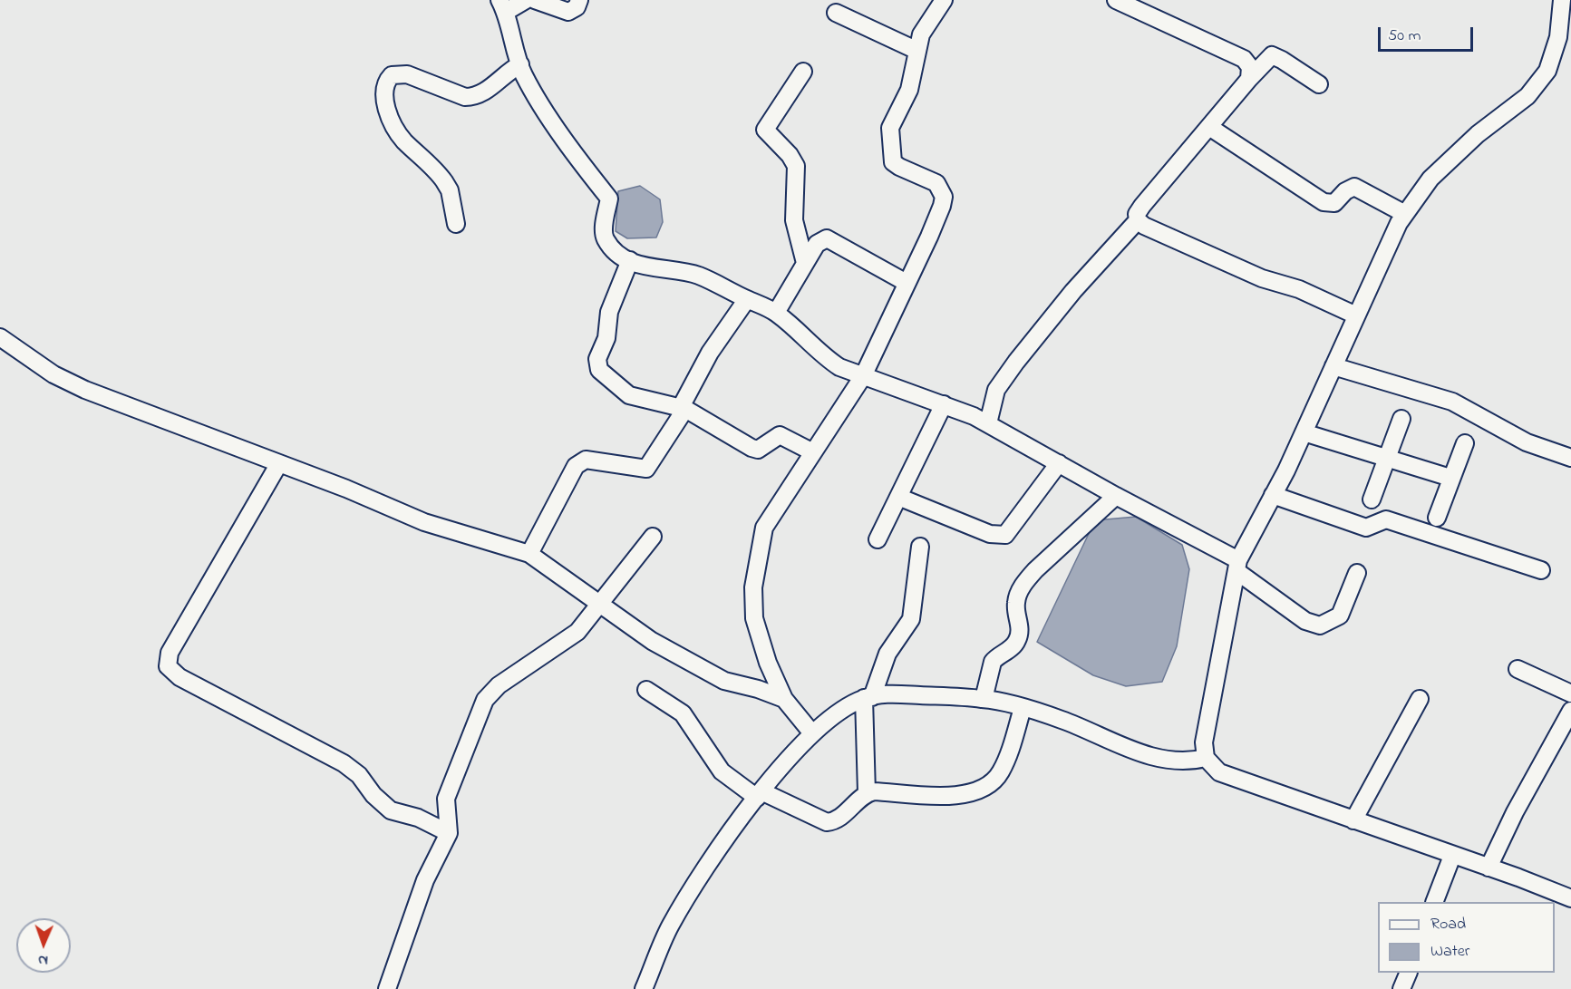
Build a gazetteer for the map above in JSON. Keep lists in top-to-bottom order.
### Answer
{
  "legend": ["Road", "Water"],
  "scale_bar": "50 m",
  "north": "bottom"
}
